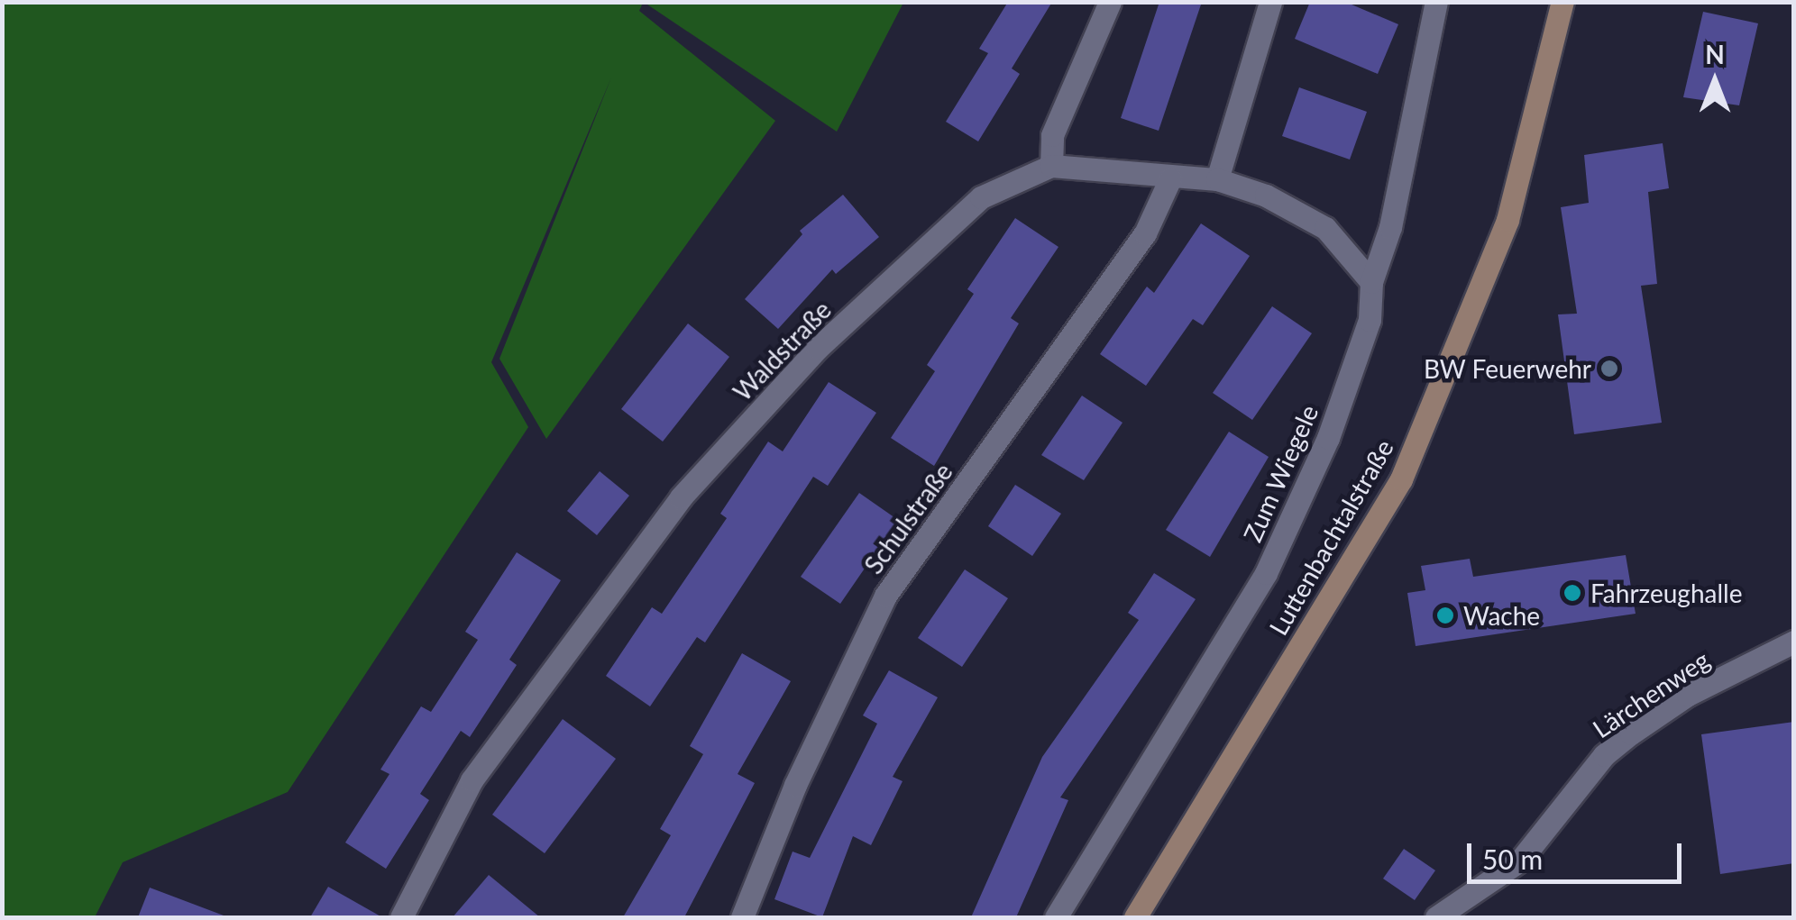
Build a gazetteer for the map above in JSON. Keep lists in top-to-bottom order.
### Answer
{
  "streets": {
    "street": [
      "Waldstraße",
      "Zum Wiegele",
      "Schulstraße",
      "Luttenbachtalstraße",
      "Lärchenweg"
    ]
  },
  "places": ["BW Feuerwehr", "Fahrzeughalle", "Wache"],
  "scale_bar": "50 m",
  "north": "top"
}
